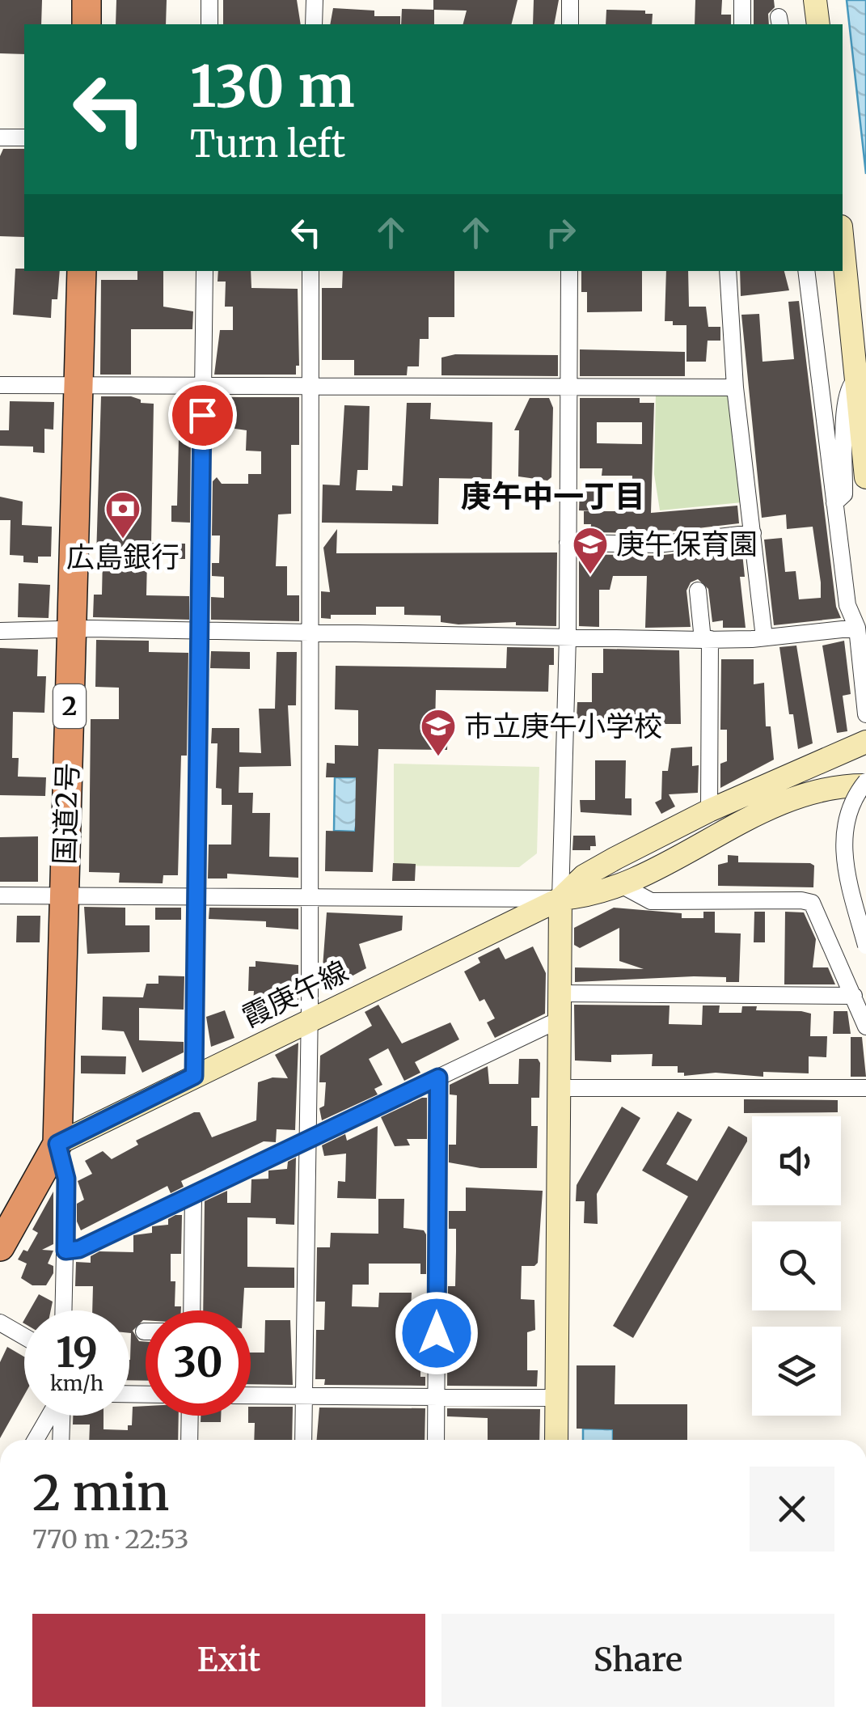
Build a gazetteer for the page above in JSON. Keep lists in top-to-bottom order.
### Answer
{
  "streets": {
    "highway": ["2", "国道2号"],
    "street": ["霞庚午線"]
  },
  "crossings": [
    ["国道2号", "霞庚午線"]
  ],
  "districts": ["庚午中一丁目"],
  "places": {
    "bank": ["広島銀行"],
    "school or university": ["庚午保育園", "市立庚午小学校"]
  },
  "page": {
    "turn": ["130 m", "Turn left"],
    "speed": "19 km/h",
    "limit": "30",
    "heading": ["2 min", "770 m · 22:53"],
    "buttons": ["Exit", "Share"]
  }
}
